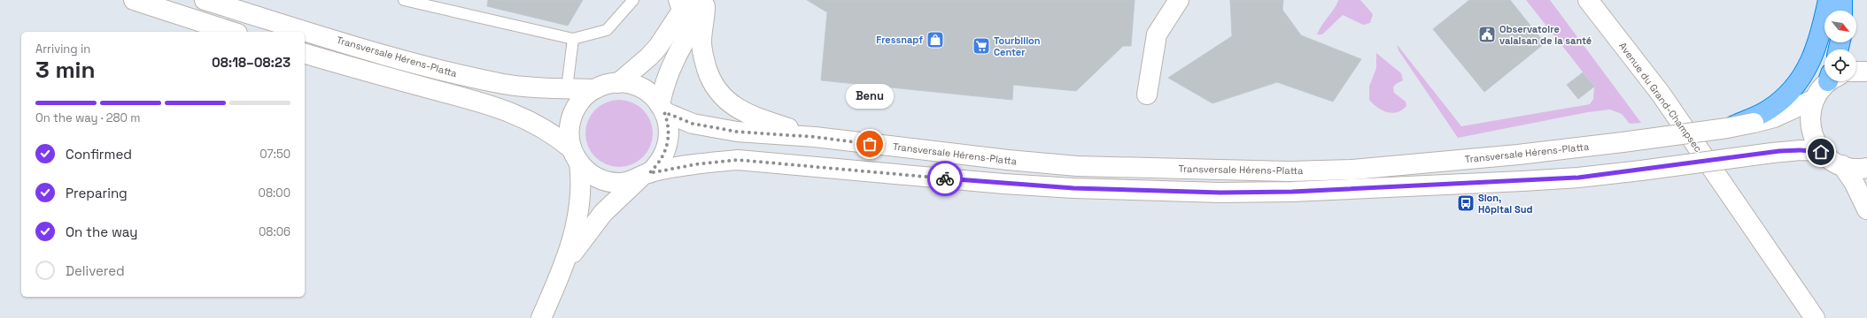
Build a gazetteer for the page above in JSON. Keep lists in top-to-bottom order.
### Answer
{
  "streets": {
    "main road": ["Transversale Hérens-Platta", "Avenue du Grand-Champsec"]
  },
  "places": {
    "public building": ["Observatoire valaisan de la santé"],
    "shop": ["Fressnapf"],
    "supermarket": ["Tourbillon Center"],
    "other": ["Benu"],
    "bus stop": ["Sion, Hôpital Sud"]
  },
  "north": "bottom right",
  "page": {
    "heading": ["3 min", "Arriving in", "08:18–08:23"],
    "bubble": "Benu",
    "bar": "On the way · 280 m",
    "list": [
      ["Confirmed", "07:50"],
      ["Preparing", "08:00"],
      ["On the way", "08:06"],
      "Delivered"
    ]
  }
}
